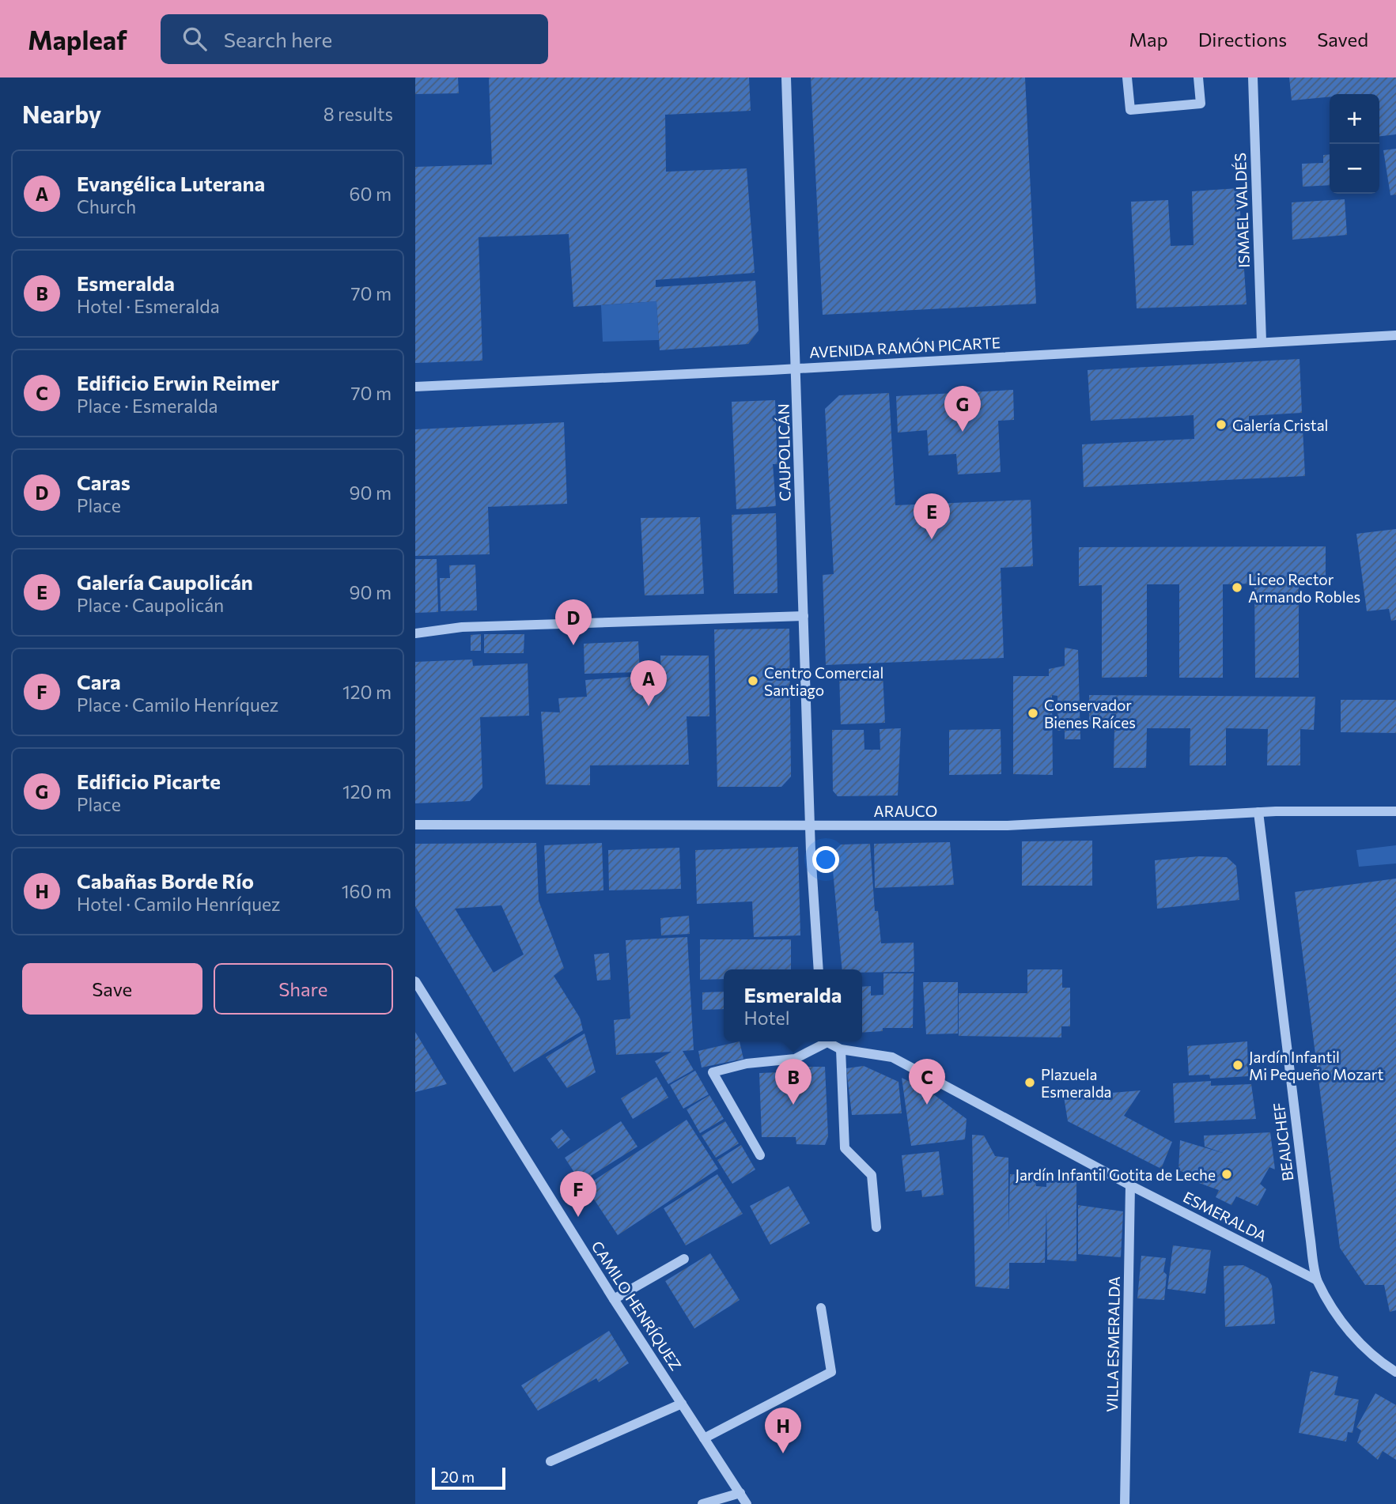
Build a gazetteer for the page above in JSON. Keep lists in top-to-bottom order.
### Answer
{
  "streets": {
    "street": [
      "ISMAEL VALDÉS",
      "AVENIDA RAMÓN PICARTE",
      "CAUPOLICÁN",
      "ARAUCO",
      "BEAUCHEF",
      "ESMERALDA",
      "CAMILO HENRÍQUEZ",
      "VILLA ESMERALDA"
    ]
  },
  "crossings": [
    ["ISMAEL VALDÉS", "AVENIDA RAMÓN PICARTE"],
    ["AVENIDA RAMÓN PICARTE", "CAUPOLICÁN"],
    ["CAUPOLICÁN", "ARAUCO"],
    ["ARAUCO", "BEAUCHEF"],
    ["BEAUCHEF", "ESMERALDA"],
    ["ESMERALDA", "VILLA ESMERALDA"]
  ],
  "places": [
    "Galería Cristal",
    "Liceo Rector Armando Robles",
    "Centro Comercial Santiago",
    "Conservador Bienes Raíces",
    "Jardín Infantil Mi Pequeño Mozart",
    "Plazuela Esmeralda",
    "Jardín Infantil Gotita de Leche"
  ],
  "scale_bar": "20 m",
  "page": {
    "header": "Mapleaf",
    "search": "Search here",
    "nav": ["Map", "Directions", "Saved"],
    "heading": ["Nearby", "8 results"],
    "map_buttons": ["+", "−"],
    "list": [
      {
        "mark": "A",
        "name": "Evangélica Luterana",
        "note": "Church",
        "value": "60 m"
      },
      {
        "mark": "B",
        "name": "Esmeralda",
        "note": "Hotel · Esmeralda",
        "value": "70 m"
      },
      {
        "mark": "C",
        "name": "Edificio Erwin Reimer",
        "note": "Place · Esmeralda",
        "value": "70 m"
      },
      {
        "mark": "D",
        "name": "Caras",
        "note": "Place",
        "value": "90 m"
      },
      {
        "mark": "E",
        "name": "Galería Caupolicán",
        "note": "Place · Caupolicán",
        "value": "90 m"
      },
      {
        "mark": "F",
        "name": "Cara",
        "note": "Place · Camilo Henríquez",
        "value": "120 m"
      },
      {
        "mark": "G",
        "name": "Edificio Picarte",
        "note": "Place",
        "value": "120 m"
      },
      {
        "mark": "H",
        "name": "Cabañas Borde Río",
        "note": "Hotel · Camilo Henríquez",
        "value": "160 m"
      }
    ],
    "pins": [
      "G",
      "E",
      "D",
      "A",
      "B",
      "C",
      "F",
      "H"
    ],
    "buttons": ["Save", "Share"],
    "popup": ["Esmeralda", "Hotel"],
    "scale": "20 m"
  }
}
